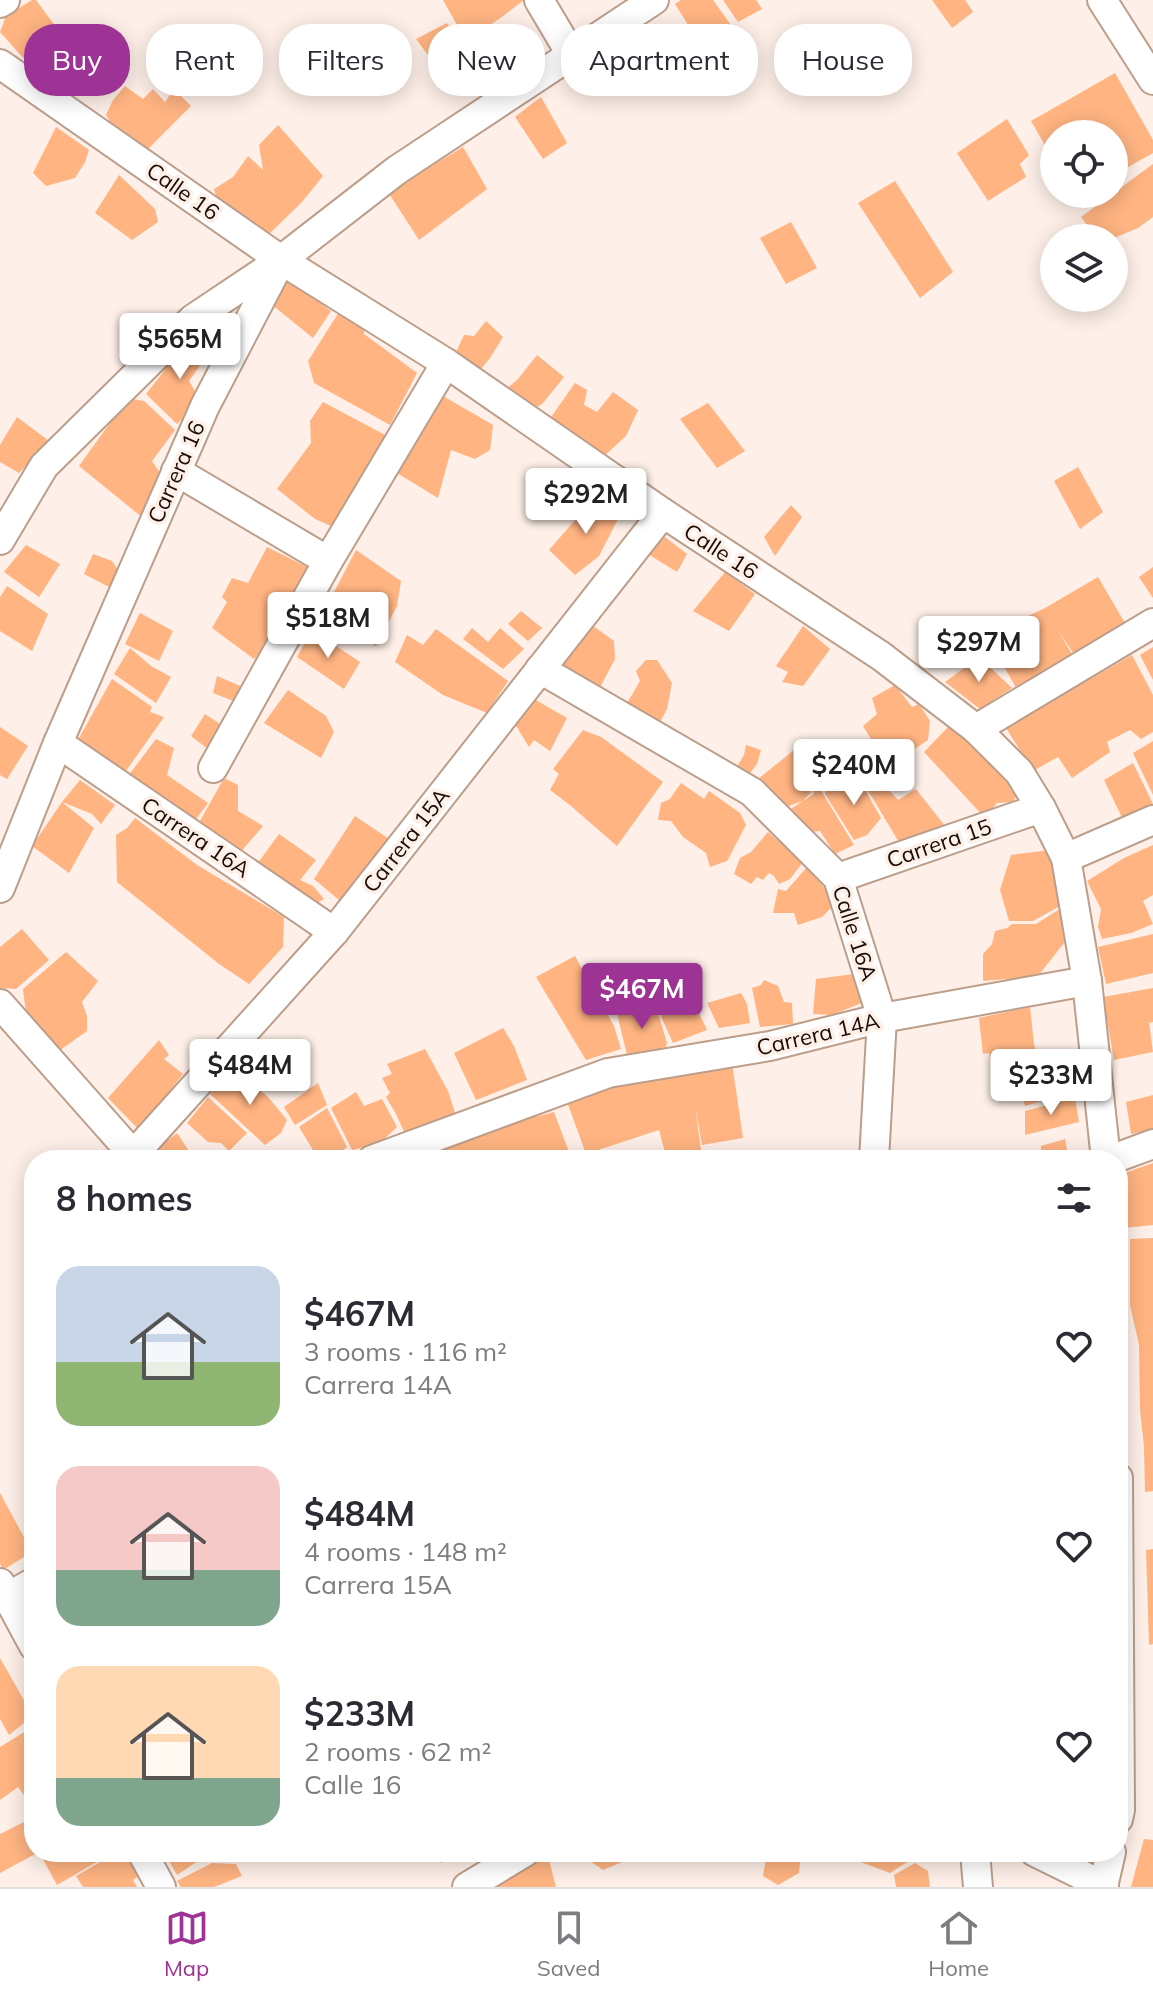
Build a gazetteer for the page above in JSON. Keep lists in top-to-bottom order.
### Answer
{
  "streets": {
    "street": [
      "Calle 16",
      "Carrera 16",
      "Carrera 16A",
      "Carrera 15A",
      "Carrera 15",
      "Calle 16A",
      "Carrera 14A"
    ]
  },
  "crossings": [
    ["Calle 16", "Carrera 16"],
    ["Calle 16", "Carrera 15A"],
    ["Calle 16", "Carrera 15"],
    ["Calle 16", "Carrera 14A"],
    ["Carrera 16", "Carrera 16A"],
    ["Carrera 16A", "Carrera 15A"],
    ["Carrera 15A", "Calle 16A"],
    ["Carrera 15", "Calle 16A"],
    ["Calle 16A", "Carrera 14A"]
  ],
  "page": {
    "chip": [
      "Buy",
      "Rent",
      "Filters",
      "New",
      "Apartment",
      "House"
    ],
    "price": [
      "$565M",
      "$292M",
      "$518M",
      "$297M",
      "$240M",
      "$467M",
      "$484M",
      "$233M"
    ],
    "heading": "8 homes",
    "list": [
      {
        "name": "$467M",
        "note": "3 rooms · 116 m² · Carrera 14A"
      },
      {
        "name": "$484M",
        "note": "4 rooms · 148 m² · Carrera 15A"
      },
      {
        "name": "$233M",
        "note": "2 rooms · 62 m² · Calle 16"
      }
    ],
    "tabs": ["Map", "Saved", "Home"]
  }
}
